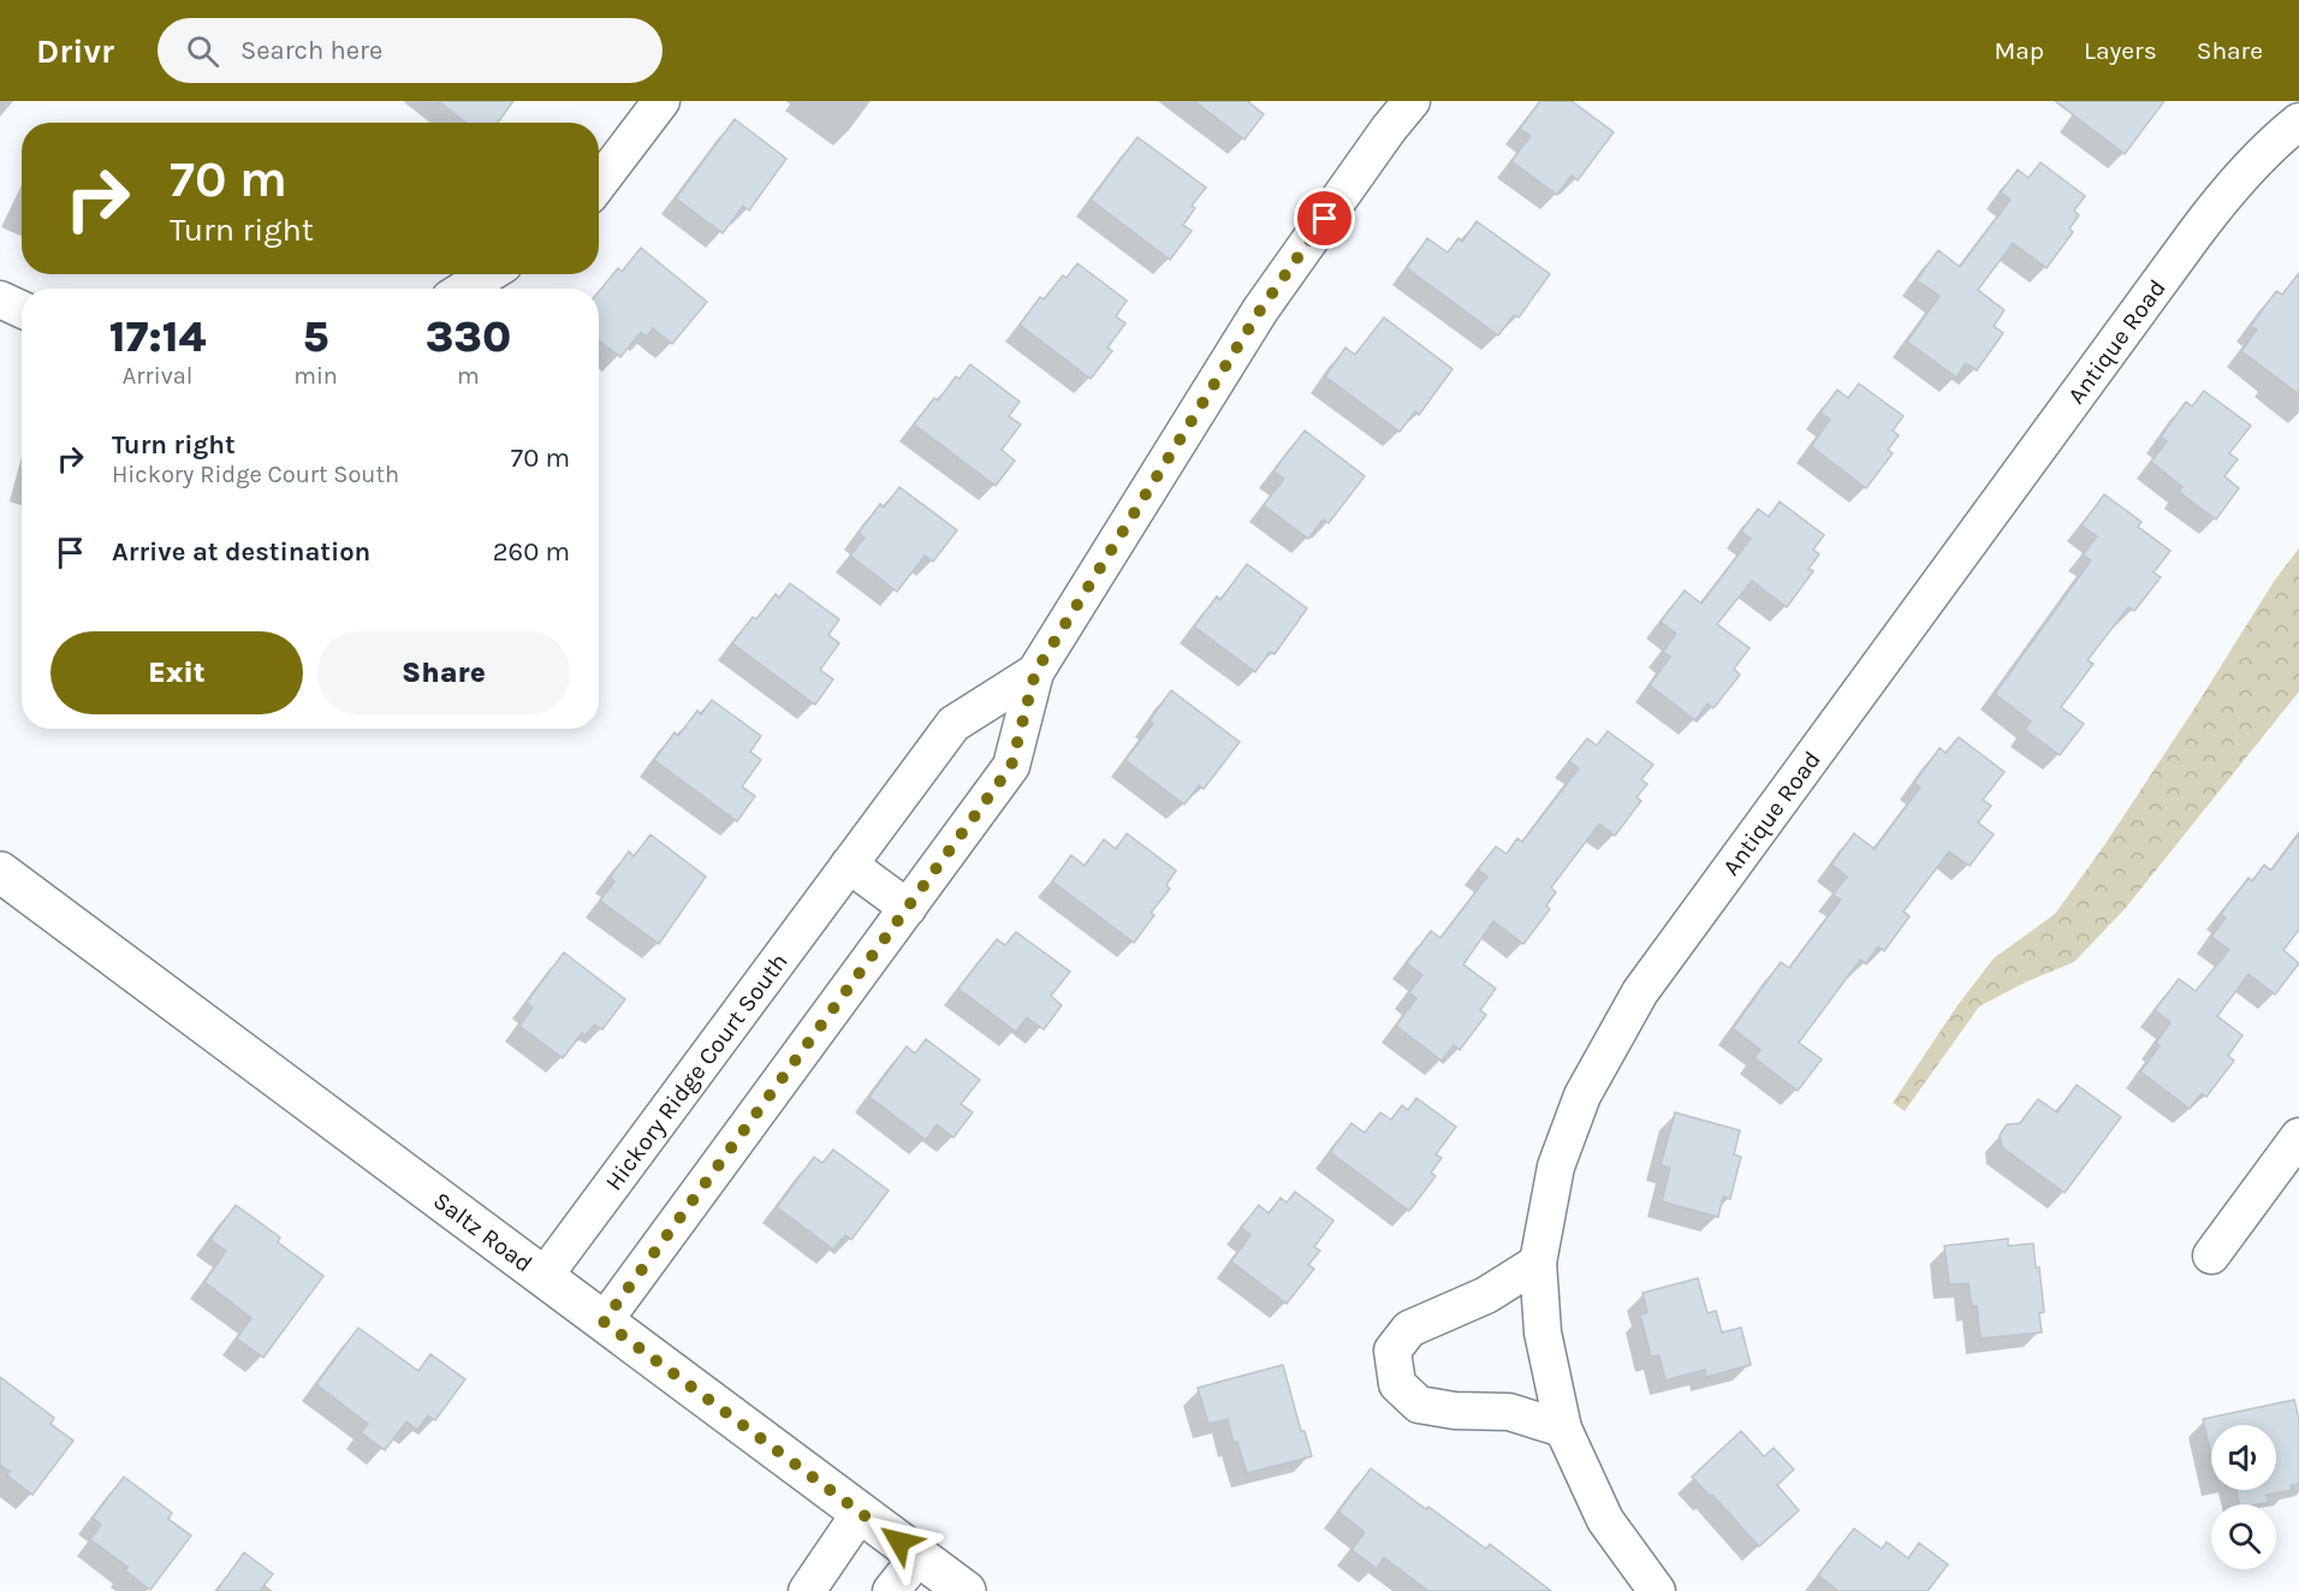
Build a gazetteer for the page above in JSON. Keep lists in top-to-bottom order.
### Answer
{
  "streets": {
    "street": ["Antique Road", "Hickory Ridge Court South", "Saltz Road"]
  },
  "crossings": [
    ["Hickory Ridge Court South", "Saltz Road"]
  ],
  "page": {
    "header": "Drivr",
    "search": "Search here",
    "nav": ["Map", "Layers", "Share"],
    "turn": ["70 m", "Turn right"],
    "eta": [
      "17:14",
      "Arrival",
      "5",
      "min",
      "330",
      "m"
    ],
    "list": [
      {
        "name": "Turn right",
        "note": "Hickory Ridge Court South",
        "value": "70 m"
      },
      {
        "name": "Arrive at destination",
        "value": "260 m"
      }
    ],
    "buttons": ["Exit", "Share"]
  }
}
